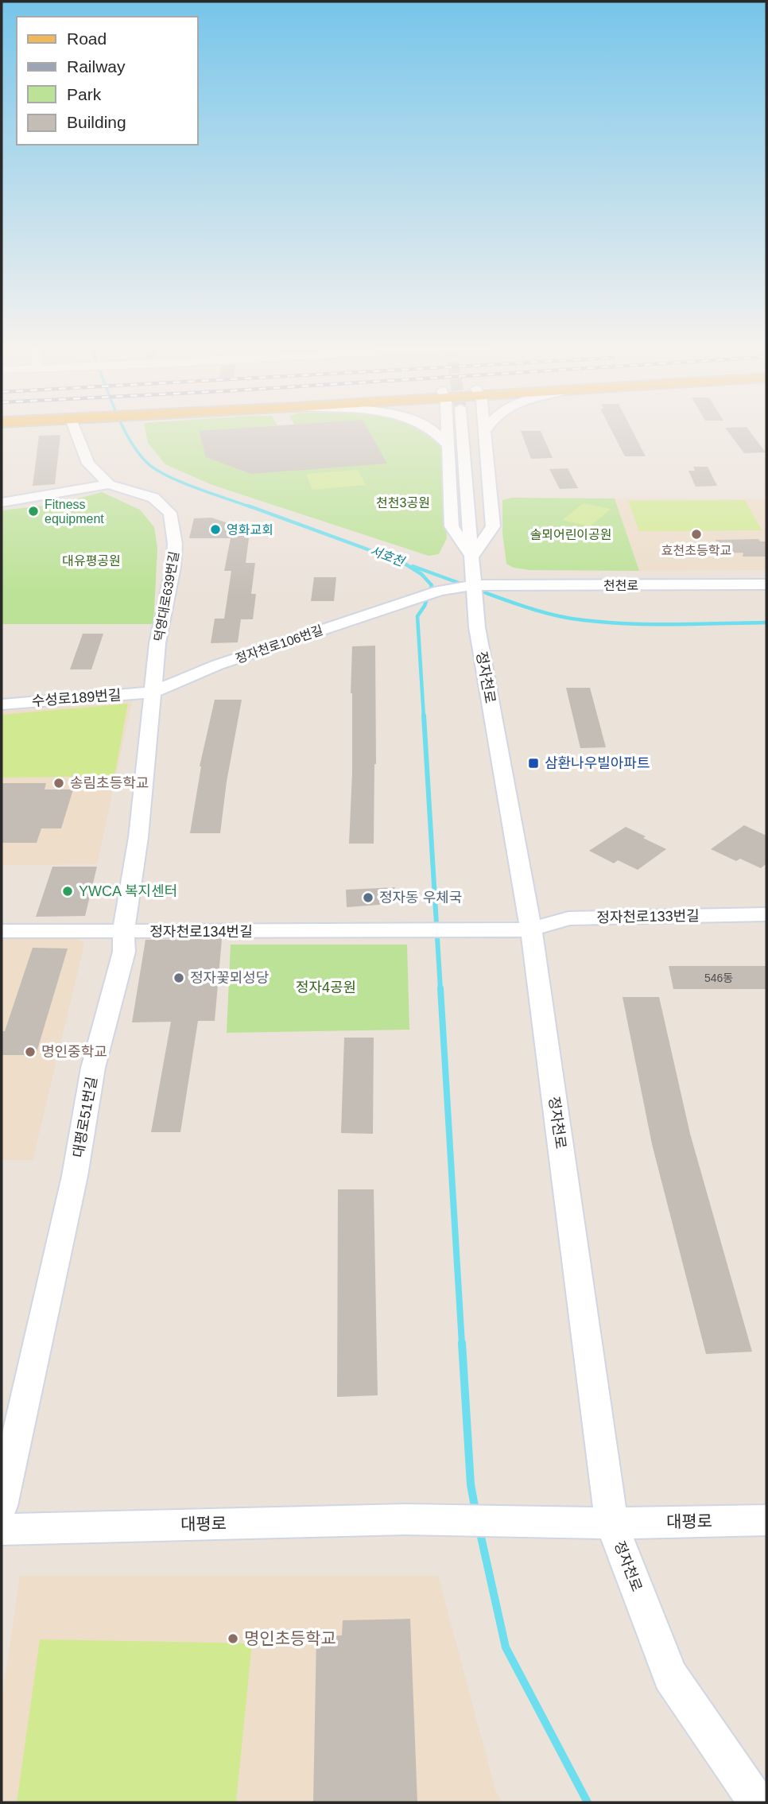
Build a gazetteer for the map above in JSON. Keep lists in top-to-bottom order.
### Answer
{
  "streets": {
    "street": [
      "천천로",
      "덕영대로639번길",
      "정자천로106번길",
      "정자천로",
      "수성로189번길",
      "정자천로133번길",
      "정자천로134번길",
      "대평로51번길",
      "대평로"
    ]
  },
  "crossings": [
    ["천천로", "정자천로106번길"],
    ["천천로", "정자천로"],
    ["덕영대로639번길", "정자천로106번길"],
    ["덕영대로639번길", "수성로189번길"],
    ["덕영대로639번길", "대평로51번길"],
    ["정자천로106번길", "정자천로"],
    ["정자천로106번길", "수성로189번길"],
    ["정자천로106번길", "대평로51번길"],
    ["정자천로", "정자천로133번길"],
    ["정자천로", "정자천로134번길"],
    ["정자천로", "대평로"],
    ["수성로189번길", "대평로51번길"],
    ["정자천로133번길", "정자천로134번길"],
    ["정자천로134번길", "대평로51번길"]
  ],
  "water": ["서호천"],
  "parks": [
    "천천3공원",
    "솔뫼어린이공원",
    "대유평공원",
    "정자4공원"
  ],
  "places": {
    "other": [
      "Fitness equipment",
      "영화교회",
      "효천초등학교",
      "송림초등학교",
      "YWCA 복지센터",
      "정자동 우체국",
      "정자꽃뫼성당",
      "명인중학교",
      "명인초등학교"
    ],
    "transit": ["삼환나우빌아파트"]
  },
  "house_numbers": ["546동"],
  "legend": [
    "Road",
    "Railway",
    "Park",
    "Building"
  ]
}
